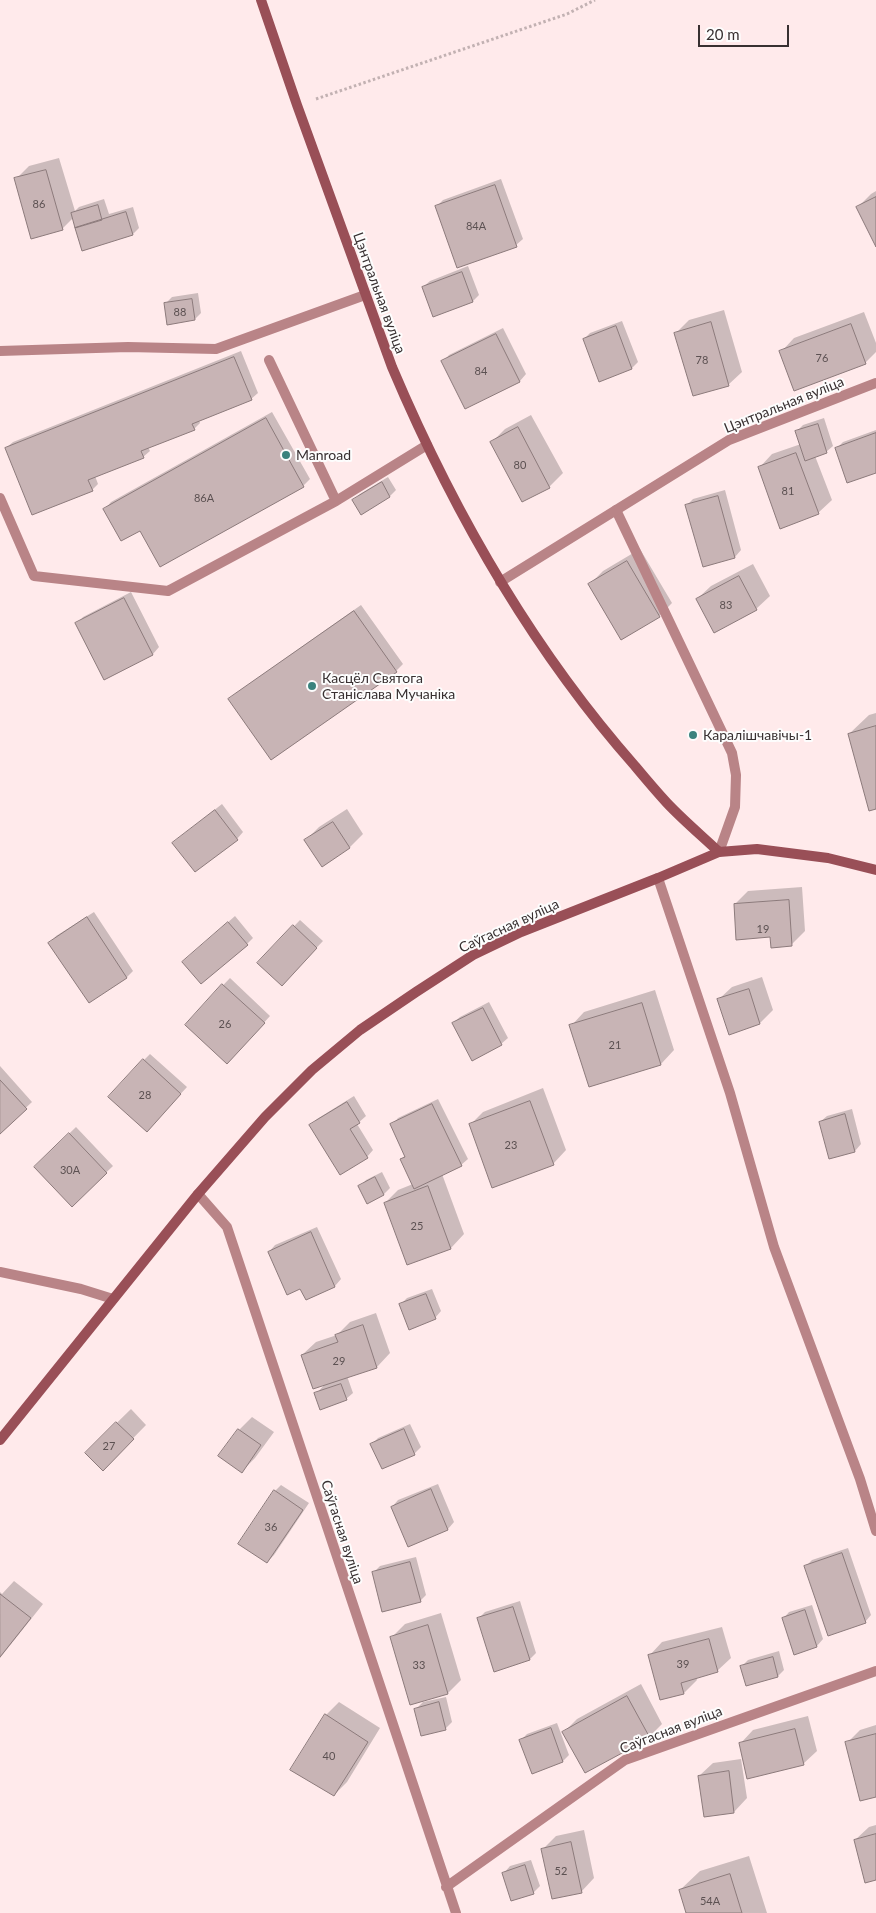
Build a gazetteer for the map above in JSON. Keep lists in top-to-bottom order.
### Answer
{
  "streets": {
    "main road": ["Цэнтральная вуліца", "Саўгасная вуліца"]
  },
  "crossings": [
    ["Цэнтральная вуліца", "Саўгасная вуліца"]
  ],
  "places": ["Manroad", "Касцёл Святога Станіслава Мучаніка", "Каралішчавічы-1"],
  "house_numbers": [
    "86",
    "84А",
    "88",
    "76",
    "78",
    "84",
    "80",
    "81",
    "86А",
    "83",
    "19",
    "26",
    "21",
    "28",
    "23",
    "30А",
    "25",
    "29",
    "27",
    "36",
    "39",
    "33",
    "40",
    "52",
    "54А"
  ],
  "scale_bar": "20 m"
}
